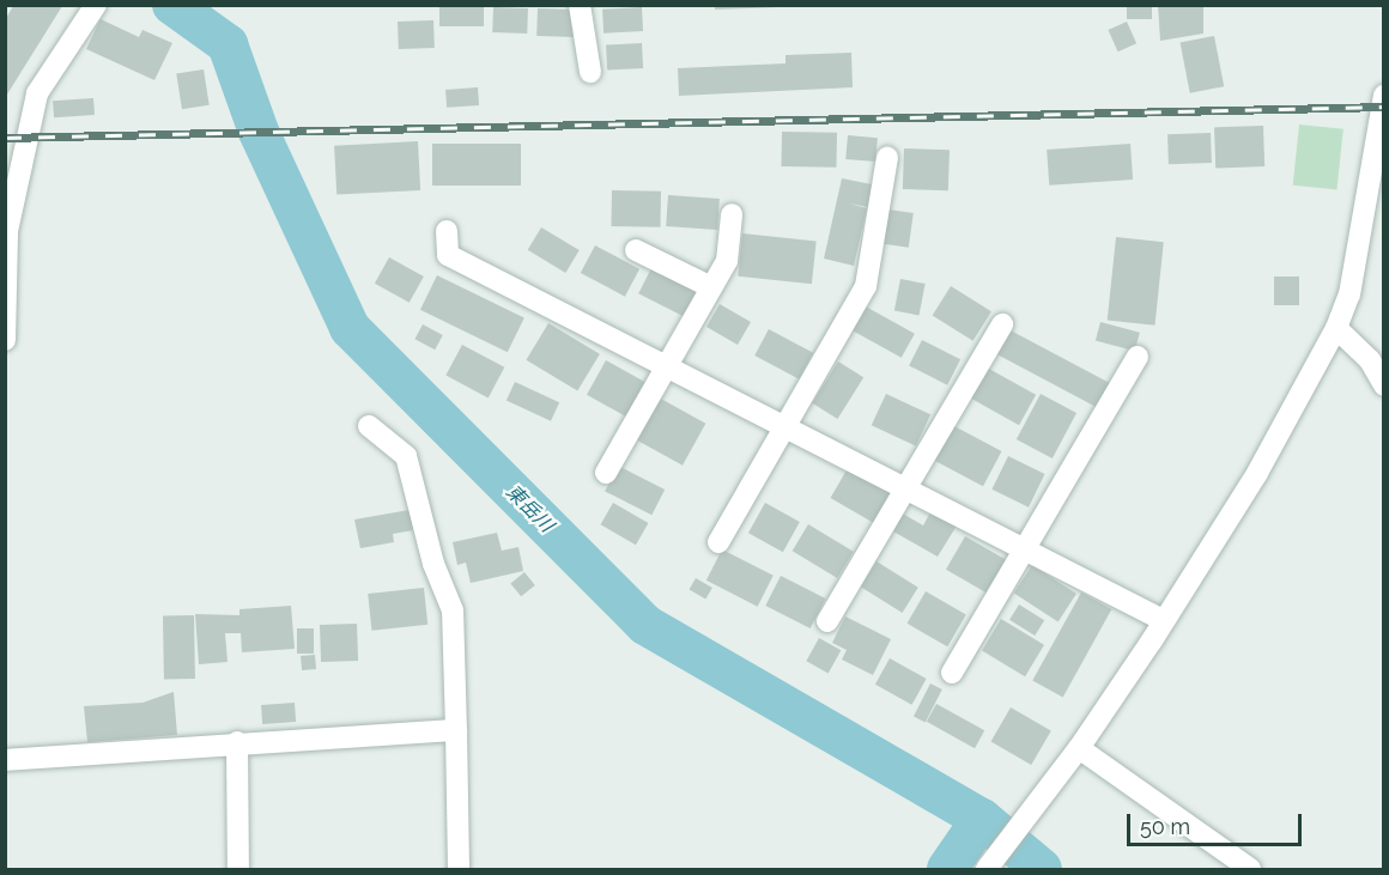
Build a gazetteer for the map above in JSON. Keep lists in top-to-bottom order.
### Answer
{
  "water": ["東岳川"],
  "scale_bar": "50 m"
}
